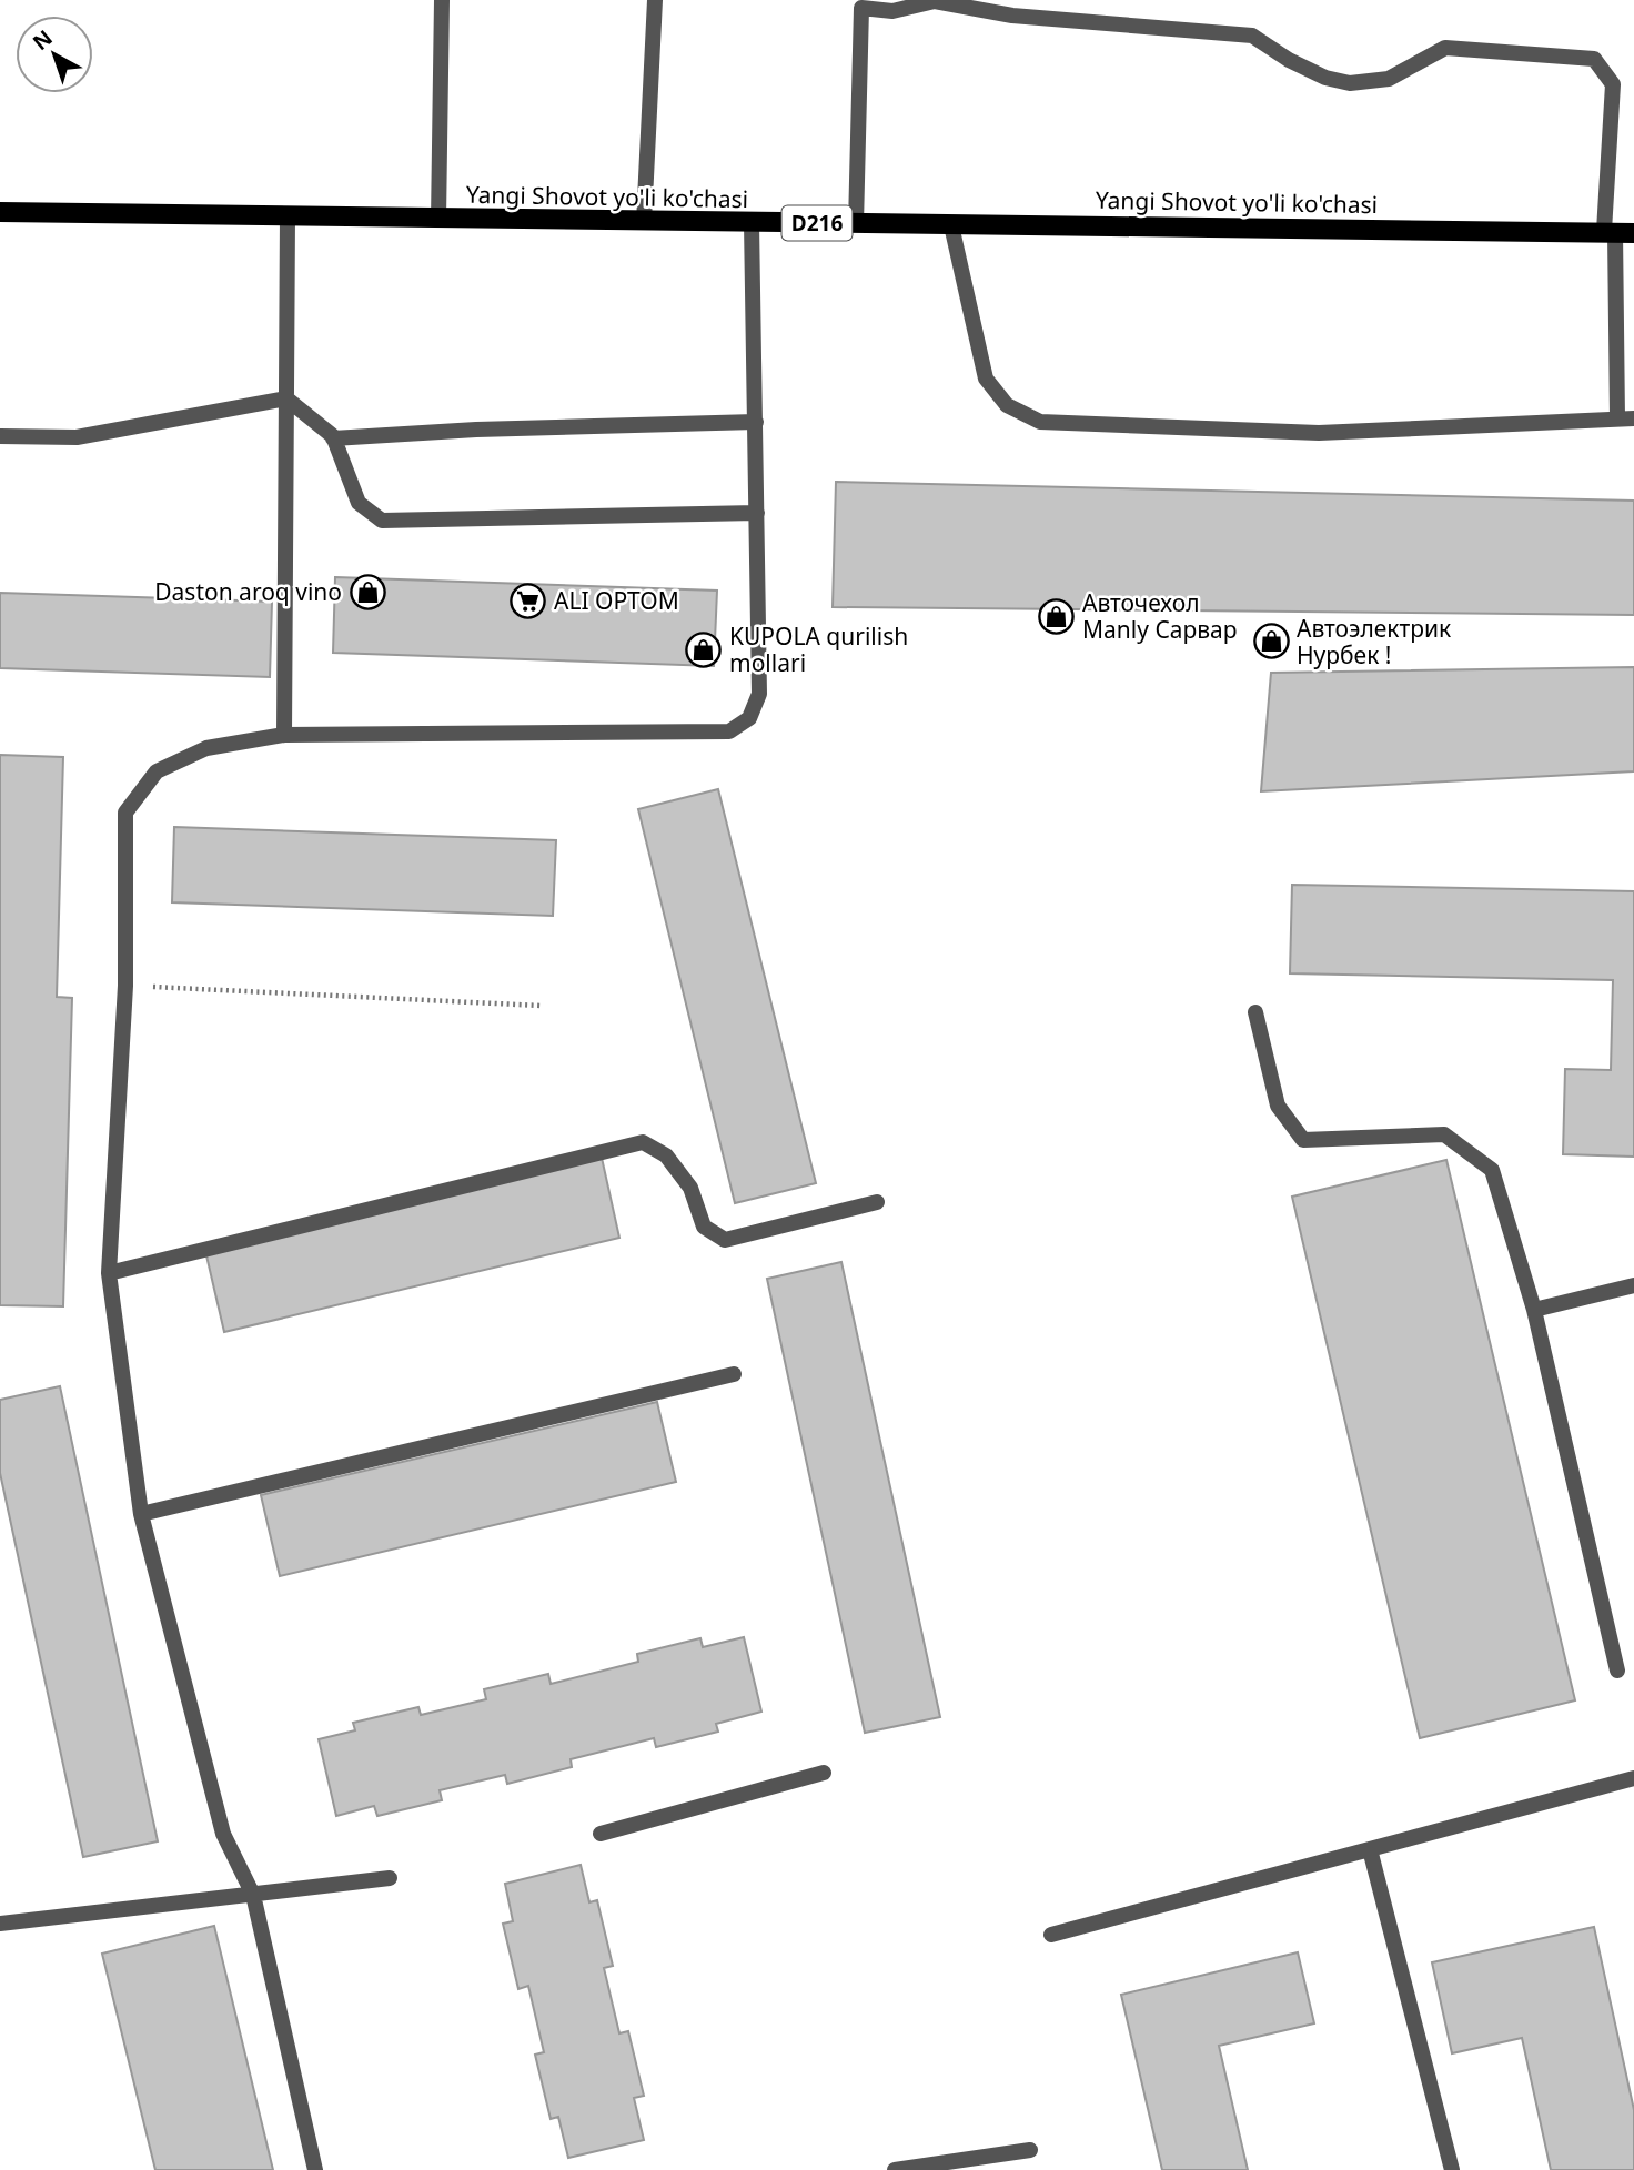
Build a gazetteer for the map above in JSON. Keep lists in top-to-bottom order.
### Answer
{
  "streets": {
    "main road": ["Yangi Shovot yo'li ko'chasi", "D216"]
  },
  "places": {
    "shop": [
      "Daston aroq vino",
      "Авточехол Manly Сарвар",
      "Автоэлектрик Нурбек !",
      "KUPOLA qurilish mollari"
    ],
    "supermarket": ["ALI OPTOM"]
  },
  "north": "top left"
}
